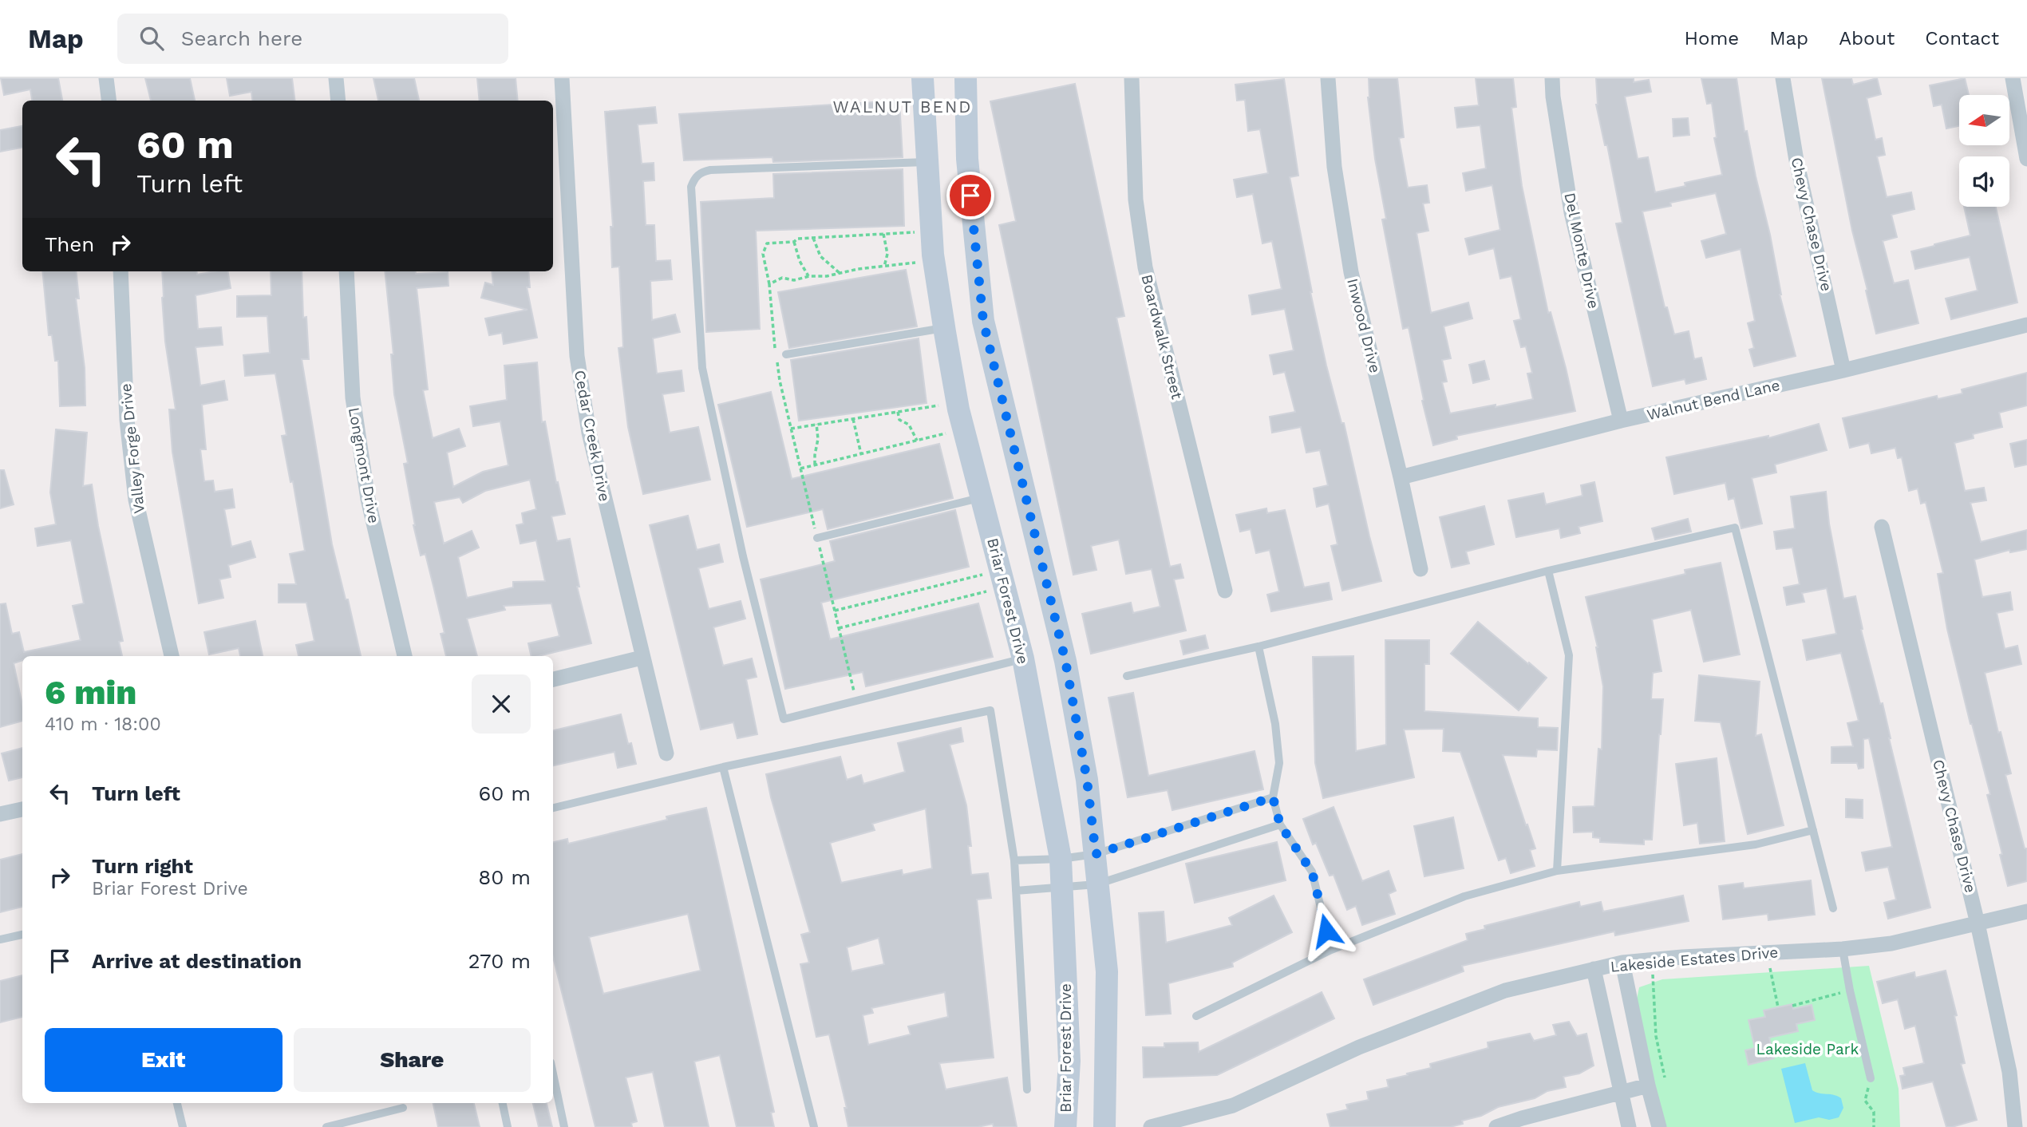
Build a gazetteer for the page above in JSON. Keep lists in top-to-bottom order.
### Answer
{
  "streets": {
    "main road": ["Briar Forest Drive"],
    "street": [
      "Chevy Chase Drive",
      "Del Monte Drive",
      "Inwood Drive",
      "Boardwalk Street",
      "Walnut Bend Lane",
      "Cedar Creek Drive",
      "Valley Forge Drive",
      "Longmont Drive",
      "Lakeside Estates Drive"
    ]
  },
  "crossings": [
    ["Chevy Chase Drive", "Walnut Bend Lane"],
    ["Chevy Chase Drive", "Lakeside Estates Drive"],
    ["Del Monte Drive", "Walnut Bend Lane"],
    ["Inwood Drive", "Walnut Bend Lane"]
  ],
  "districts": ["WALNUT BEND"],
  "parks": ["Lakeside Park"],
  "north": "left",
  "page": {
    "header": "Map",
    "search": "Search here",
    "nav": [
      "Home",
      "Map",
      "About",
      "Contact"
    ],
    "turn": ["60 m", "Turn left"],
    "then": "Then",
    "heading": ["6 min", "410 m · 18:00"],
    "list": [
      {
        "name": "Turn left",
        "value": "60 m"
      },
      {
        "name": "Turn right",
        "note": "Briar Forest Drive",
        "value": "80 m"
      },
      {
        "name": "Arrive at destination",
        "value": "270 m"
      }
    ],
    "buttons": ["Exit", "Share"]
  }
}
